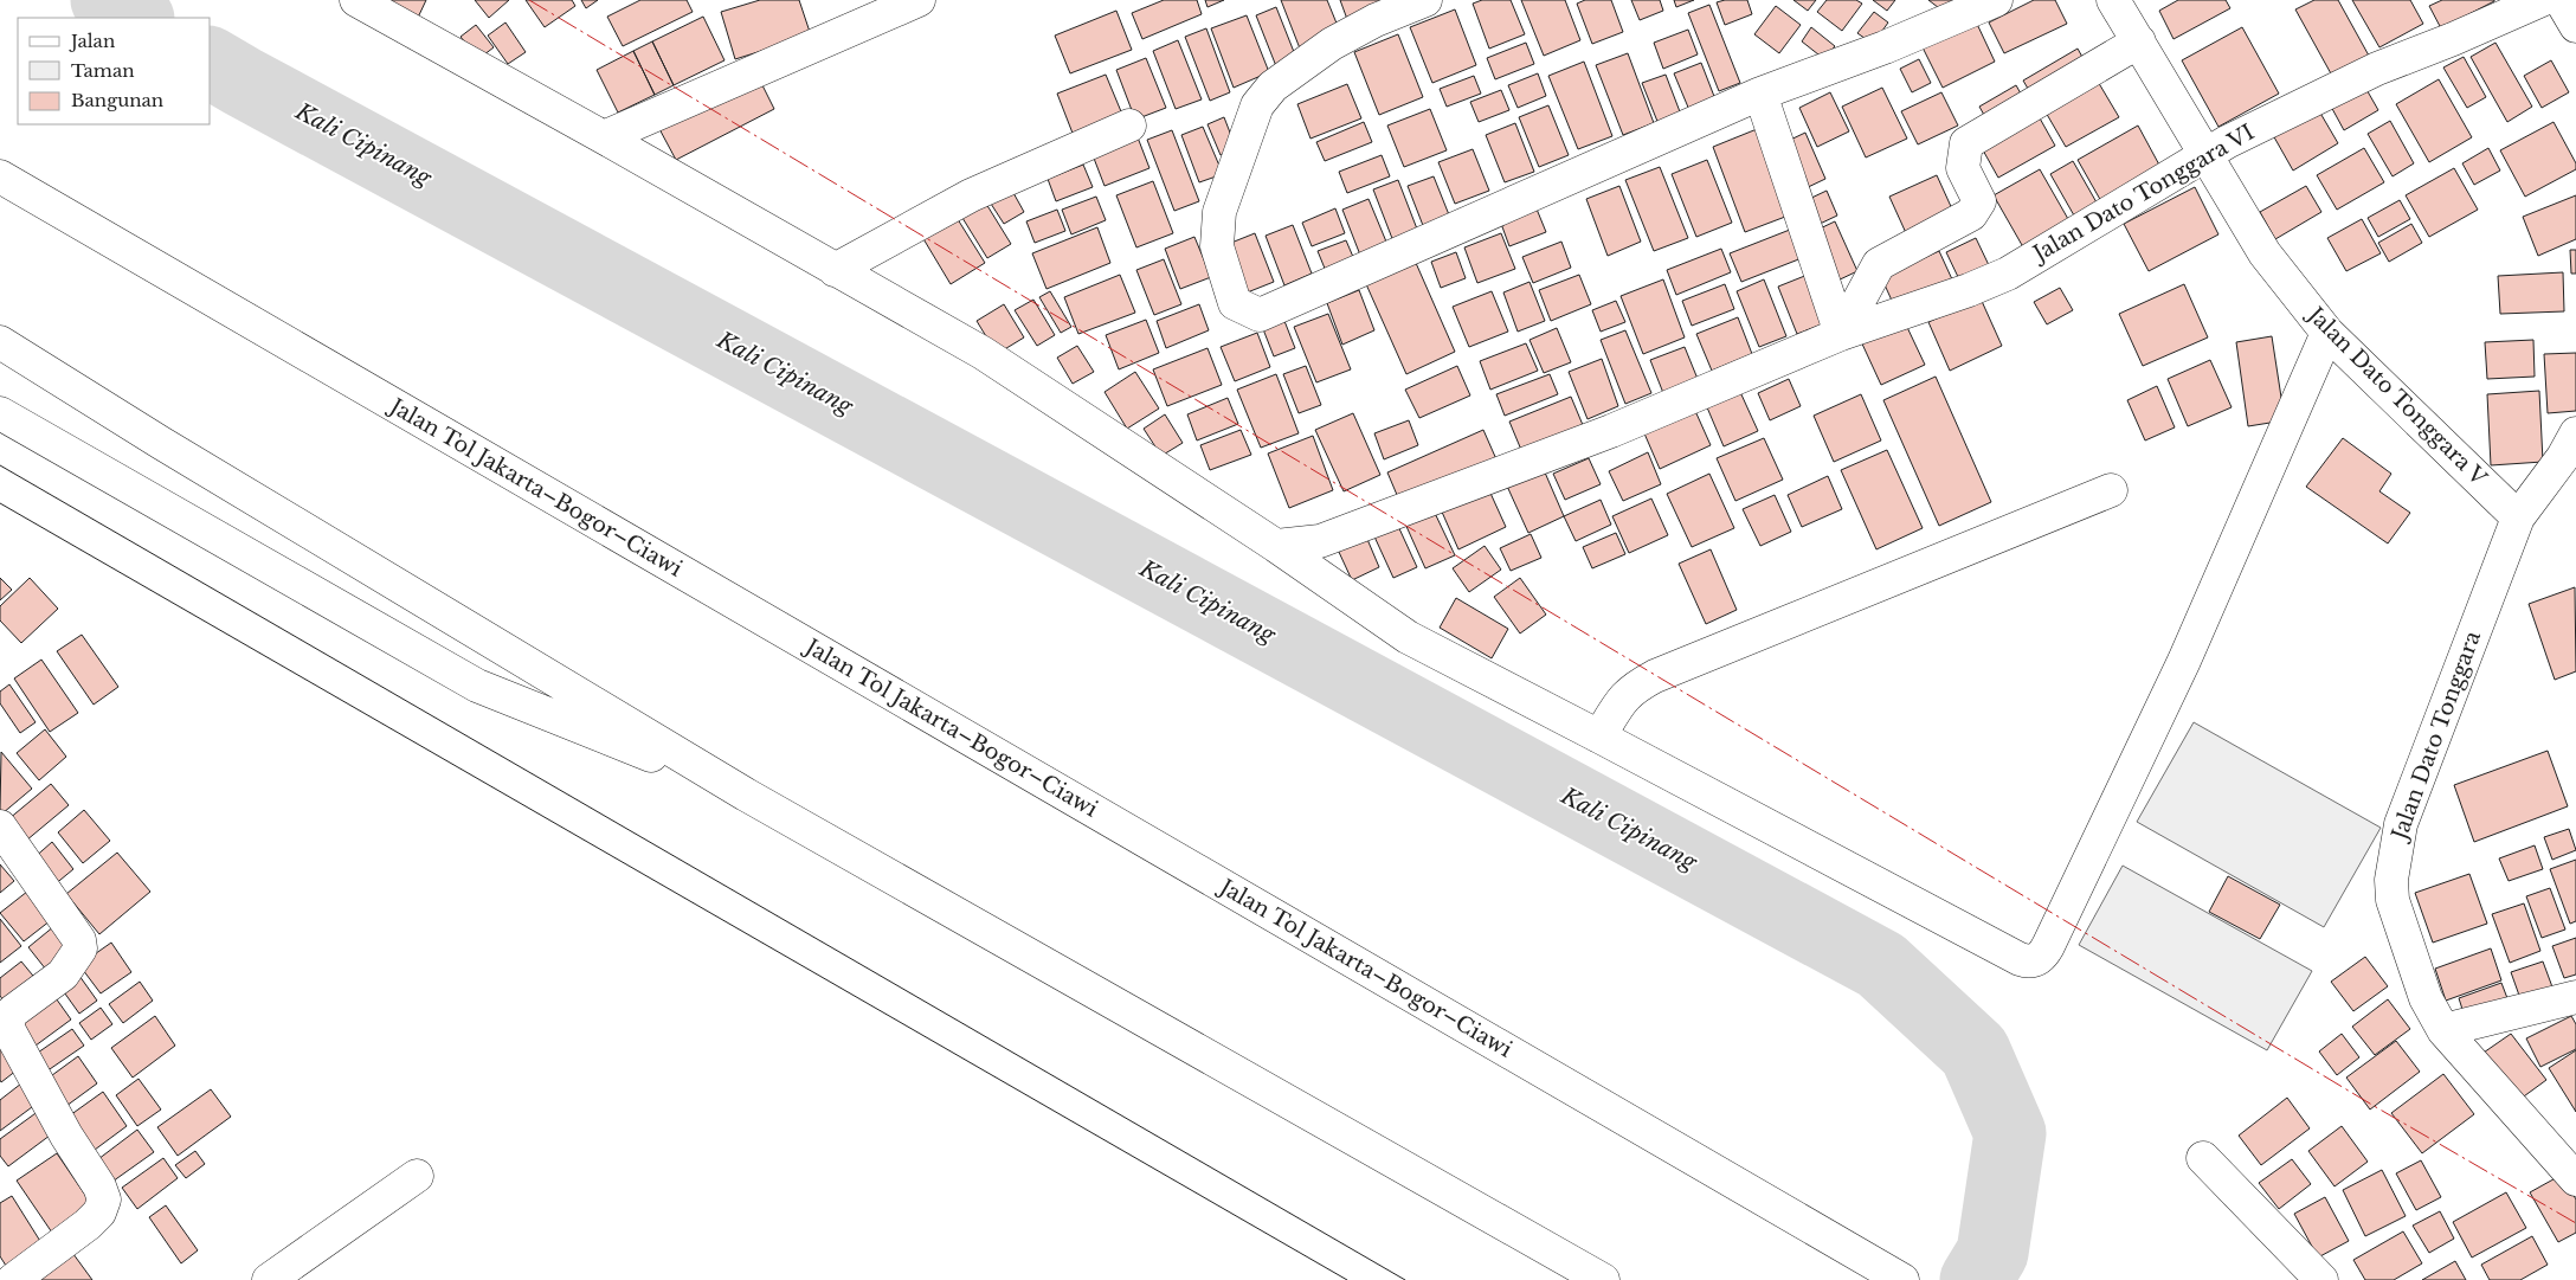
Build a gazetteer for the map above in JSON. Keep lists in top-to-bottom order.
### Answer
{
  "streets": {
    "main road": [
      "Jalan Dato Tonggara VI",
      "Jalan Dato Tonggara V",
      "Jalan Tol Jakarta–Bogor–Ciawi",
      "Jalan Dato Tonggara"
    ]
  },
  "crossings": [
    ["Jalan Dato Tonggara VI", "Jalan Dato Tonggara V"],
    ["Jalan Dato Tonggara V", "Jalan Dato Tonggara"]
  ],
  "water": ["Kali Cipinang"],
  "legend": ["Jalan", "Taman", "Bangunan"]
}
